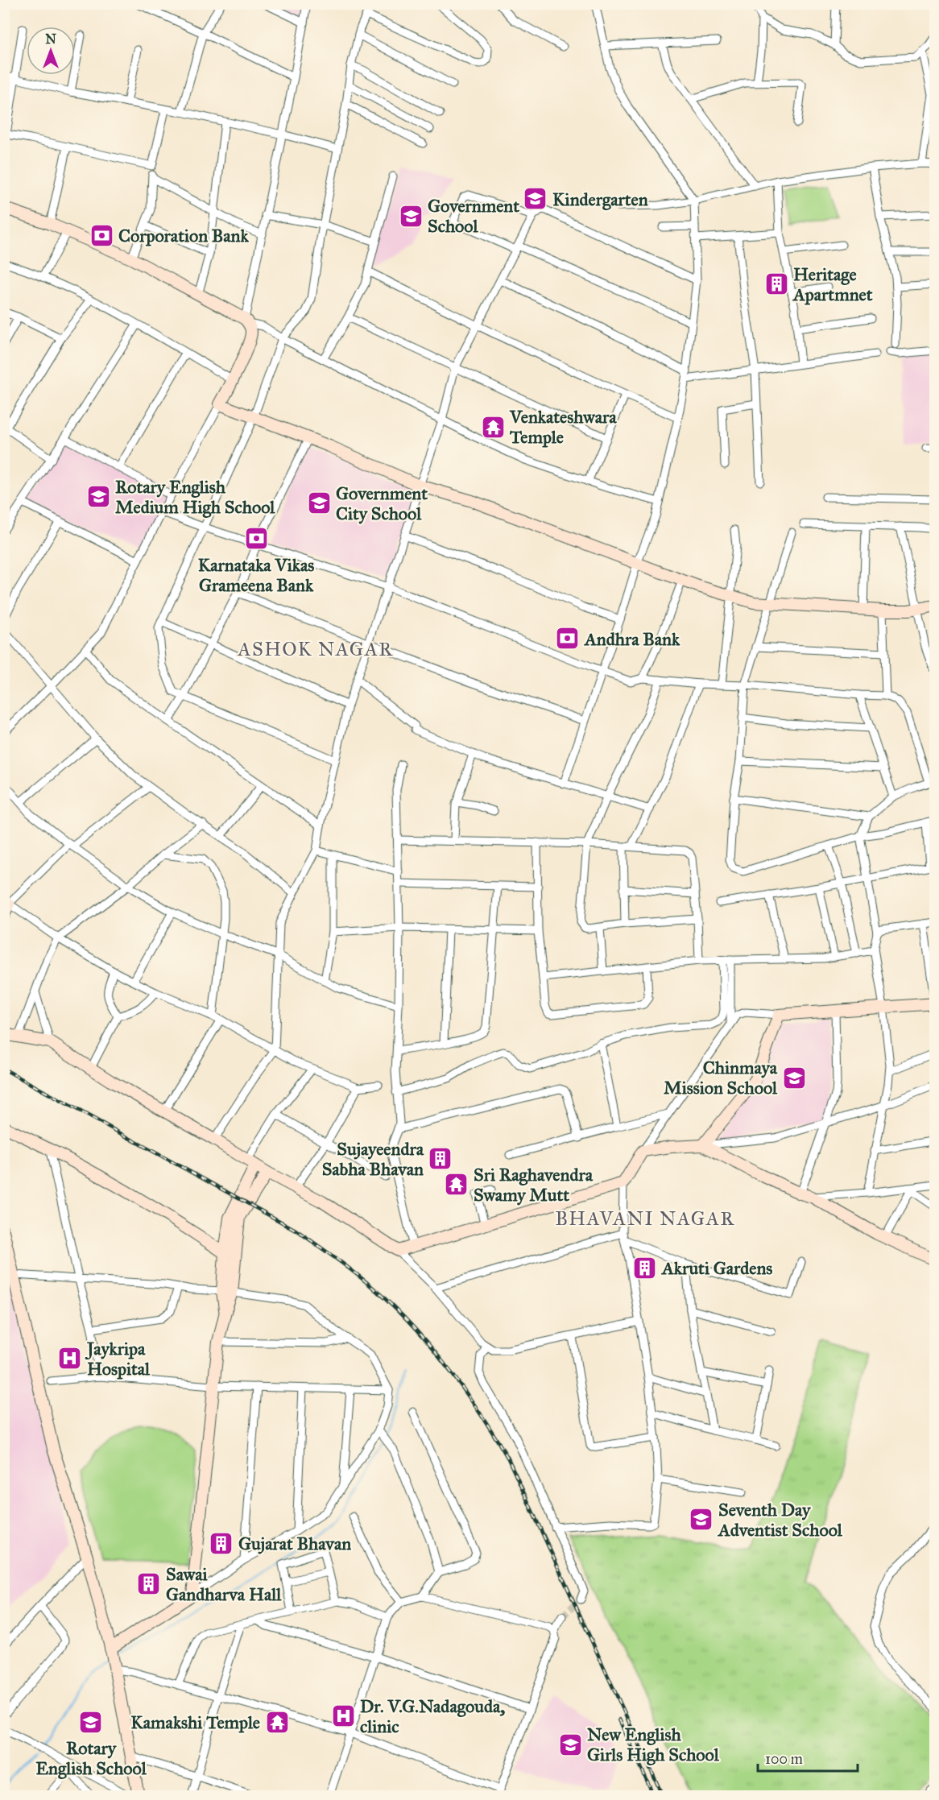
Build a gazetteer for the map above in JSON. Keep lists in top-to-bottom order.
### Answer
{
  "districts": ["ASHOK NAGAR", "BHAVANI NAGAR"],
  "places": {
    "school or university": [
      "Kindergarten",
      "Government School",
      "Rotary English Medium High School",
      "Government City School",
      "Chinmaya Mission School",
      "Seventh Day Adventist School",
      "Rotary English School",
      "New English Girls High School"
    ],
    "bank": ["Corporation Bank", "Karnataka Vikas Grameena Bank", "Andhra Bank"],
    "building": [
      "Heritage Apartmnet",
      "Sujayeendra Sabha Bhavan",
      "Akruti Gardens",
      "Gujarat Bhavan",
      "Sawai Gandharva Hall"
    ],
    "temple": ["Venkateshwara Temple", "Sri Raghavendra Swamy Mutt", "Kamakshi Temple"],
    "hospital": ["Jaykripa Hospital", "Dr. V.G.Nadagouda, clinic"]
  },
  "scale_bar": "100 m",
  "north": "top"
}
